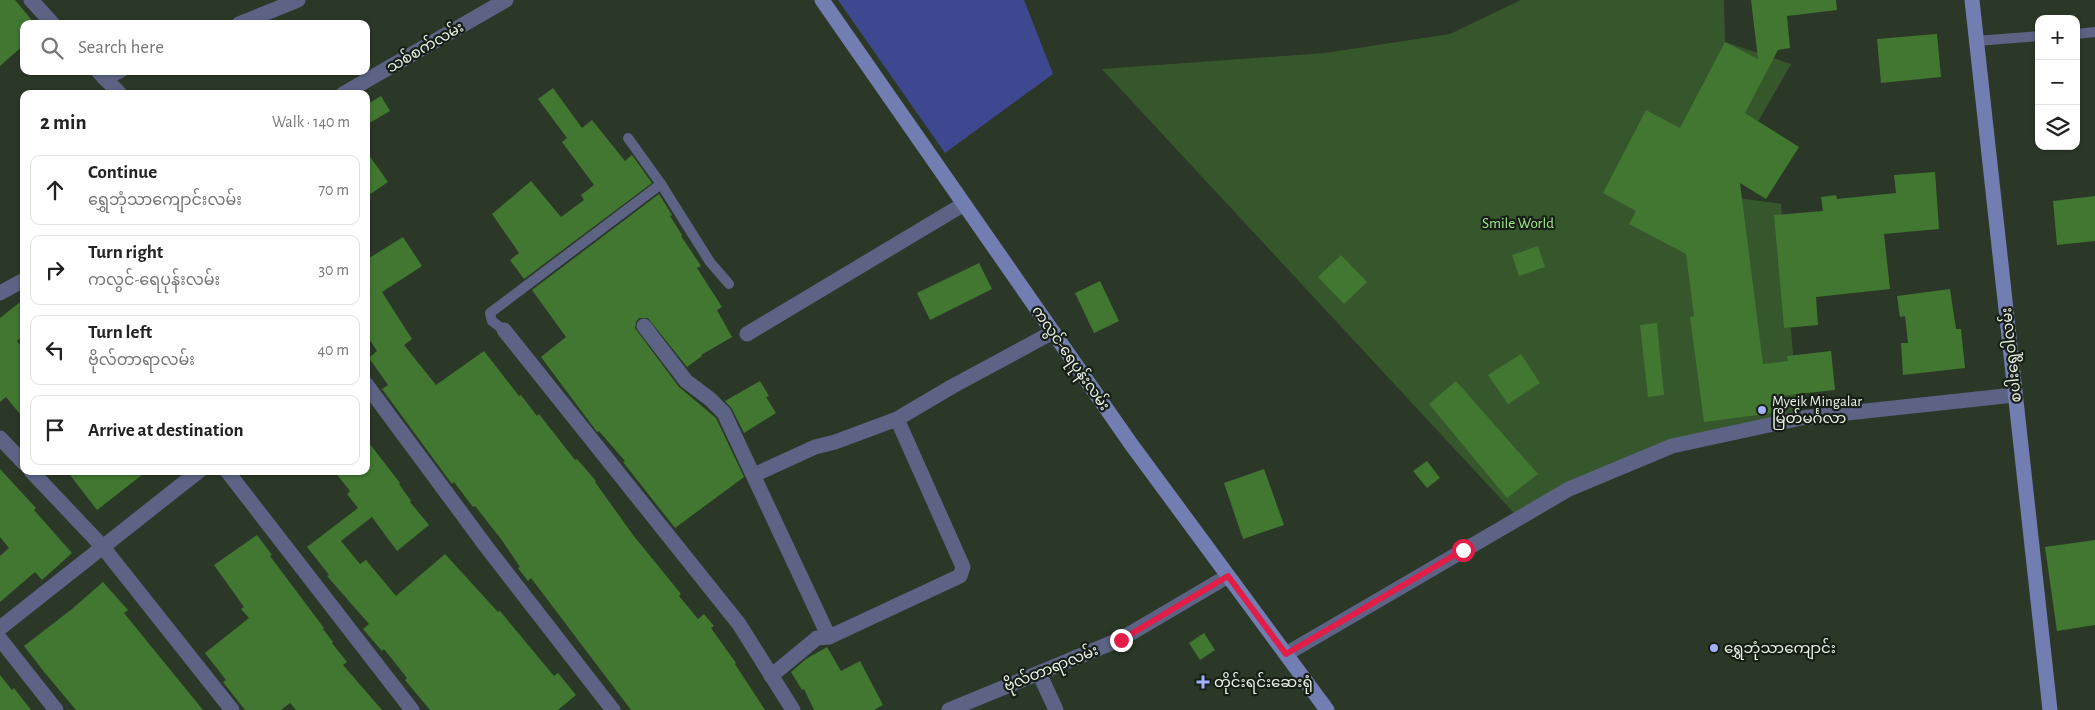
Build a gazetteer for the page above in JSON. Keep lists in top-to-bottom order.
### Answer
{
  "streets": {
    "street": [
      "သစ်စက်လမ်း",
      "စပါးရွေဝါလမ်း",
      "ကလွင်-ရေပုန်းလမ်း",
      "ဗိုလ်တာရာလမ်း"
    ]
  },
  "crossings": [
    ["ကလွင်-ရေပုန်းလမ်း", "ဗိုလ်တာရာလမ်း"]
  ],
  "parks": ["Smile World"],
  "places": {
    "other": ["Myeik Mingalar မြိတ်မင်္ဂလာ", "ရွှေဘုံသာကျောင်း"],
    "health": ["တိုင်းရင်းဆေးရုံ"]
  },
  "page": {
    "map_buttons": ["+", "−"],
    "search": "Search here",
    "heading": ["2 min", "Walk · 140 m"],
    "list": [
      ["Continue", "ရွှေဘုံသာကျောင်းလမ်း", "70 m"],
      ["Turn right", "ကလွင်-ရေပုန်းလမ်း", "30 m"],
      ["Turn left", "ဗိုလ်တာရာလမ်း", "40 m"],
      "Arrive at destination"
    ]
  }
}
